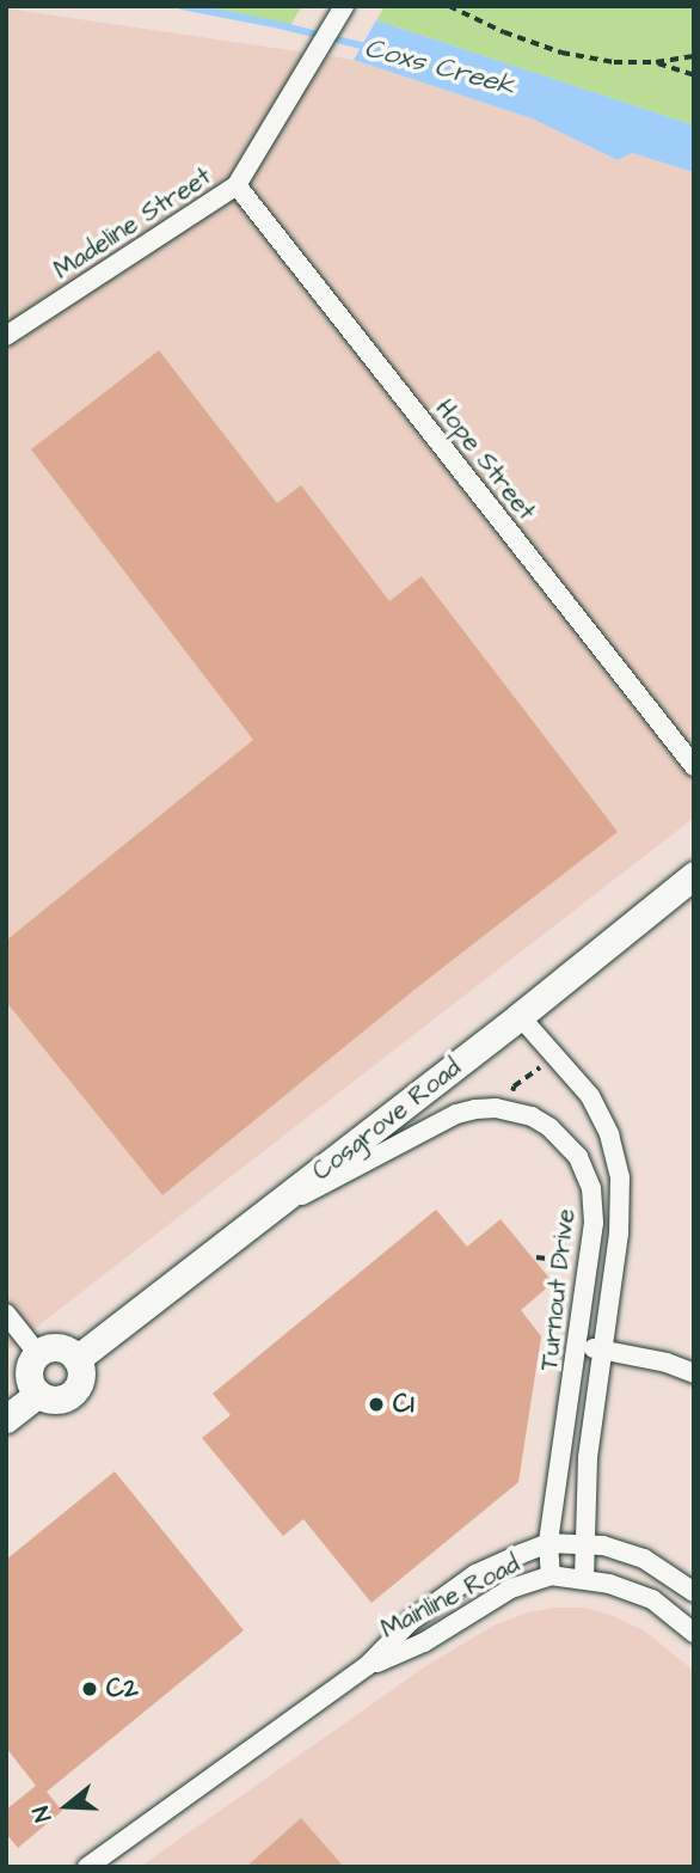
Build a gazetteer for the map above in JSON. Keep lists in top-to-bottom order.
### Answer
{
  "streets": {
    "main road": ["Cosgrove Road"],
    "street": [
      "Madeline Street",
      "Hope Street",
      "Turnout Drive",
      "Mainline Road"
    ]
  },
  "crossings": [
    ["Madeline Street", "Hope Street"],
    ["Cosgrove Road", "Turnout Drive"],
    ["Turnout Drive", "Mainline Road"]
  ],
  "water": ["Coxs Creek"],
  "places": ["C1", "C2"],
  "north": "left"
}
